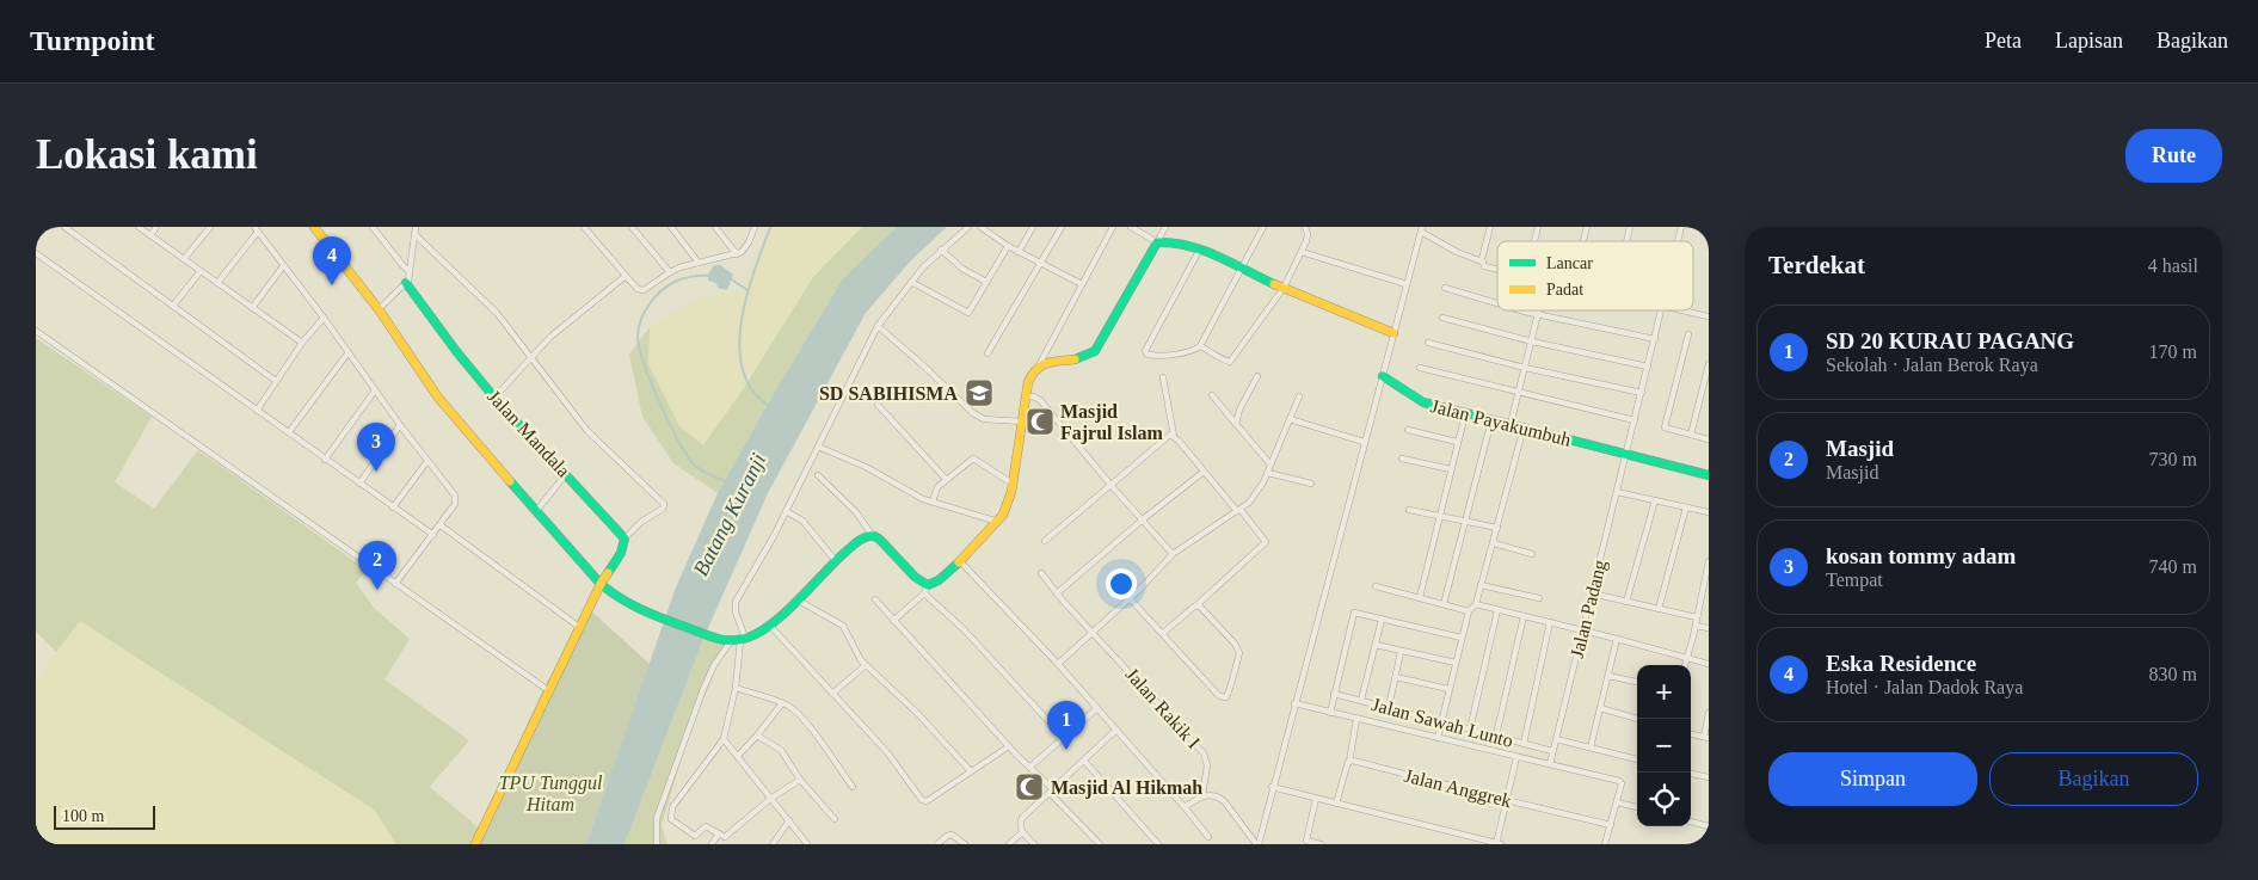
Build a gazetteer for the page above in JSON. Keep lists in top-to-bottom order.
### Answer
{
  "streets": {
    "street": [
      "Jalan Payakumbuh",
      "Jalan Mandala",
      "Jalan Padang",
      "Jalan Rakik I",
      "Jalan Sawah Lunto",
      "Jalan Anggrek"
    ]
  },
  "crossings": [
    ["Jalan Payakumbuh", "Jalan Padang"],
    ["Jalan Padang", "Jalan Sawah Lunto"]
  ],
  "water": ["Batang Kuranji"],
  "parks": ["TPU Tunggul Hitam"],
  "places": {
    "school or university": ["SD SABIHISMA"],
    "mosque": ["Masjid Fajrul Islam", "Masjid Al Hikmah"]
  },
  "legend": ["Lancar", "Padat"],
  "scale_bar": "100 m",
  "page": {
    "header": "Turnpoint",
    "nav": ["Peta", "Lapisan", "Bagikan"],
    "buttons": [
      "Rute",
      ["Simpan", "Bagikan"]
    ],
    "title": "Lokasi kami",
    "heading": ["Terdekat", "4 hasil"],
    "pins": [
      "4",
      "3",
      "2",
      "1"
    ],
    "list": [
      {
        "mark": "1",
        "name": "SD 20 KURAU PAGANG",
        "note": "Sekolah · Jalan Berok Raya",
        "value": "170 m"
      },
      {
        "mark": "2",
        "name": "Masjid",
        "note": "Masjid",
        "value": "730 m"
      },
      {
        "mark": "3",
        "name": "kosan tommy adam",
        "note": "Tempat",
        "value": "740 m"
      },
      {
        "mark": "4",
        "name": "Eska Residence",
        "note": "Hotel · Jalan Dadok Raya",
        "value": "830 m"
      }
    ],
    "map_buttons": ["+", "−"],
    "scale": "100 m"
  }
}
